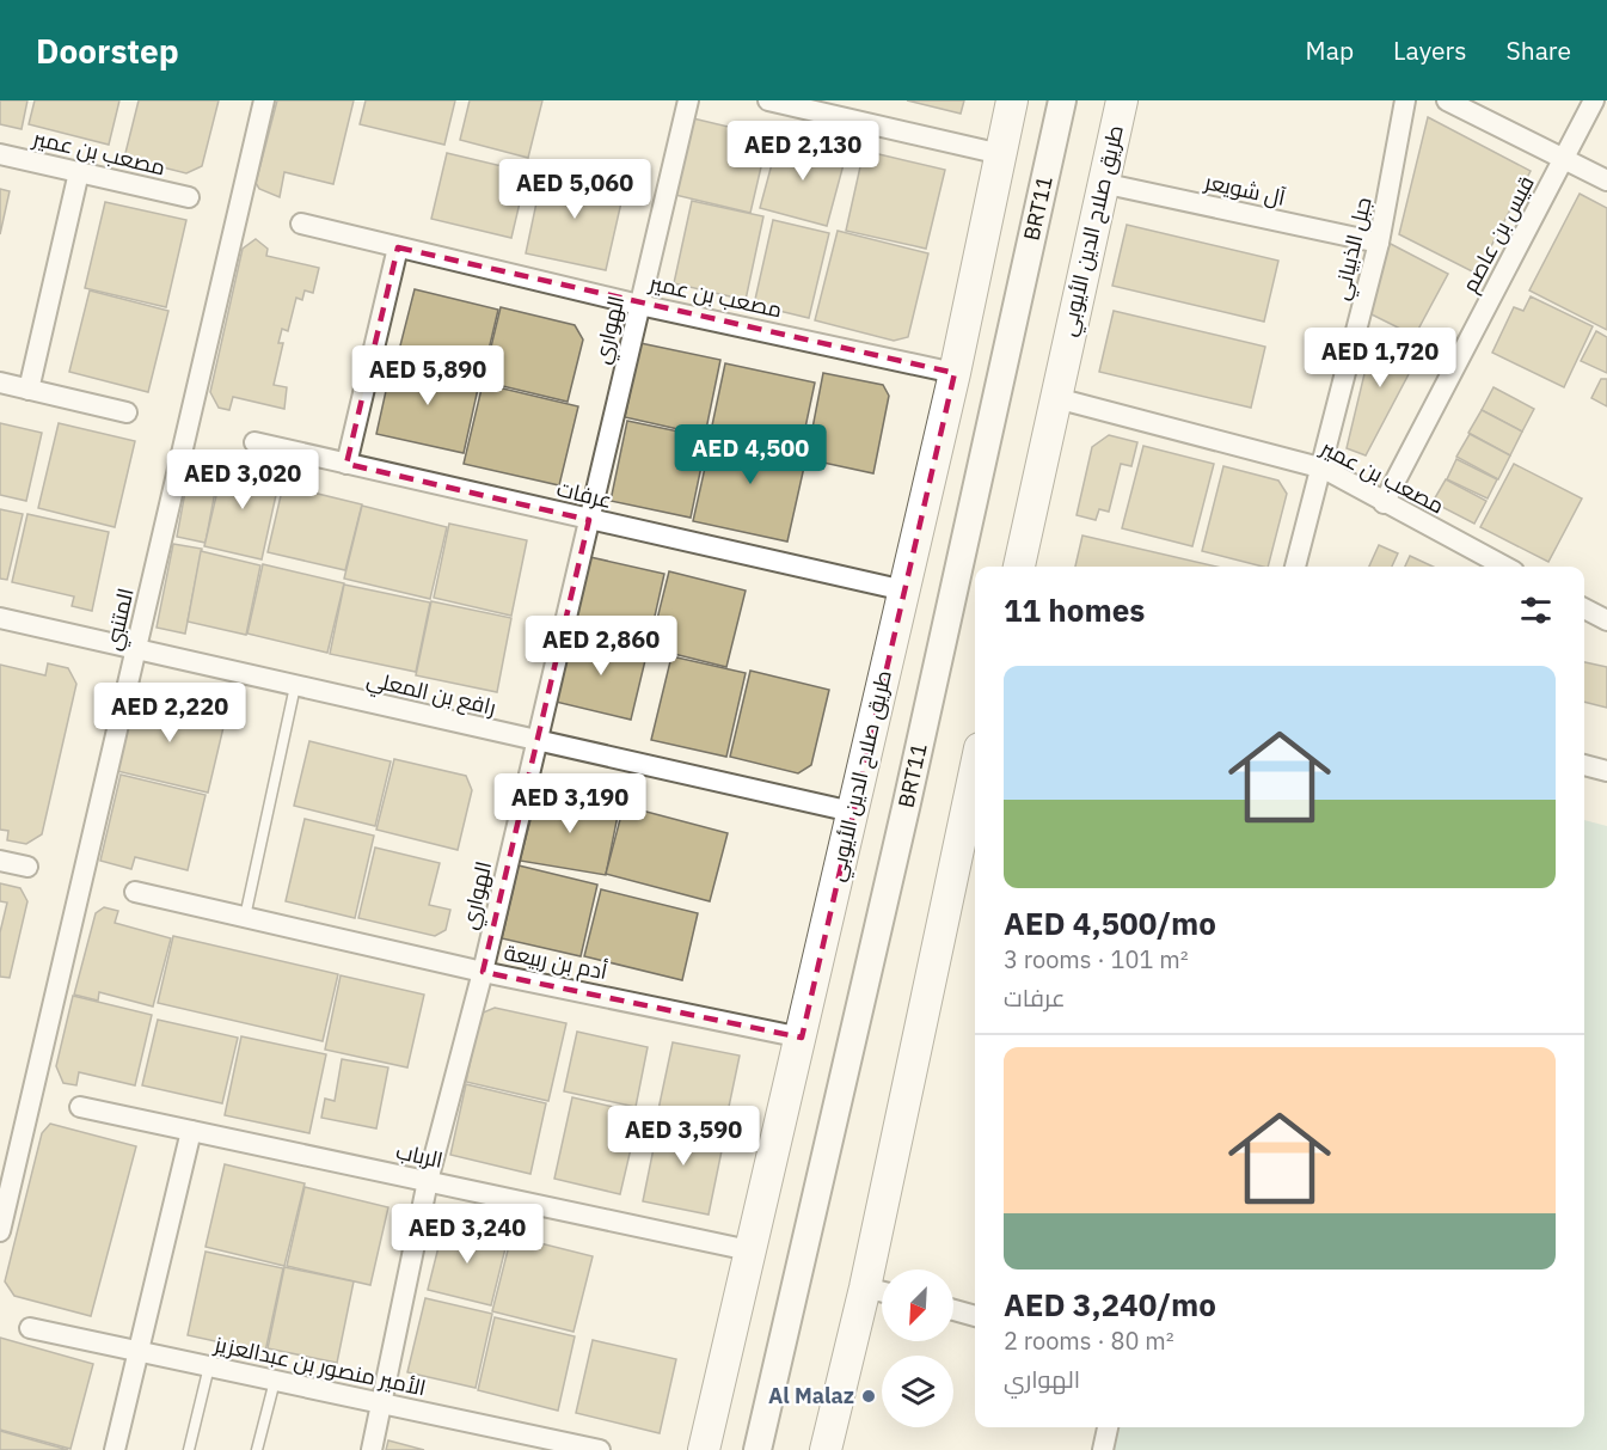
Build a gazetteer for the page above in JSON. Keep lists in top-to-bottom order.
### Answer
{
  "streets": {
    "main road": ["BRT11", "طريق صلاح الدين الأيوبي"],
    "street": [
      "مصعب بن عمير",
      "آل شويعر",
      "قيس بن عاصم",
      "جبل الذبياني",
      "الهواري",
      "عرفات",
      "المتنبي",
      "رافع بن المعلي",
      "أدم بن ربيعة",
      "الرباب",
      "الأمير منصور بن عبدالعزيز"
    ]
  },
  "crossings": [
    ["مصعب بن عمير", "طريق صلاح الدين الأيوبي"],
    ["مصعب بن عمير", "قيس بن عاصم"],
    ["مصعب بن عمير", "جبل الذبياني"],
    ["مصعب بن عمير", "الهواري"],
    ["آل شويعر", "طريق صلاح الدين الأيوبي"],
    ["آل شويعر", "جبل الذبياني"],
    ["طريق صلاح الدين الأيوبي", "عرفات"],
    ["طريق صلاح الدين الأيوبي", "رافع بن المعلي"],
    ["طريق صلاح الدين الأيوبي", "أدم بن ربيعة"],
    ["طريق صلاح الدين الأيوبي", "الرباب"],
    ["الهواري", "عرفات"],
    ["الهواري", "رافع بن المعلي"],
    ["الهواري", "أدم بن ربيعة"],
    ["الهواري", "الرباب"],
    ["الهواري", "الأمير منصور بن عبدالعزيز"],
    ["المتنبي", "رافع بن المعلي"]
  ],
  "places": ["Al Malaz"],
  "north": "bottom left",
  "page": {
    "header": "Doorstep",
    "nav": ["Map", "Layers", "Share"],
    "price": [
      "AED 2,130",
      "AED 5,060",
      "AED 1,720",
      "AED 5,890",
      "AED 4,500",
      "AED 3,020",
      "AED 2,860",
      "AED 2,220",
      "AED 3,190",
      "AED 3,590",
      "AED 3,240"
    ],
    "heading": "11 homes",
    "list": [
      {
        "name": "AED 4,500/mo",
        "note": "3 rooms · 101 m² · عرفات"
      },
      {
        "name": "AED 3,240/mo",
        "note": "2 rooms · 80 m² · الهواري"
      }
    ]
  }
}
